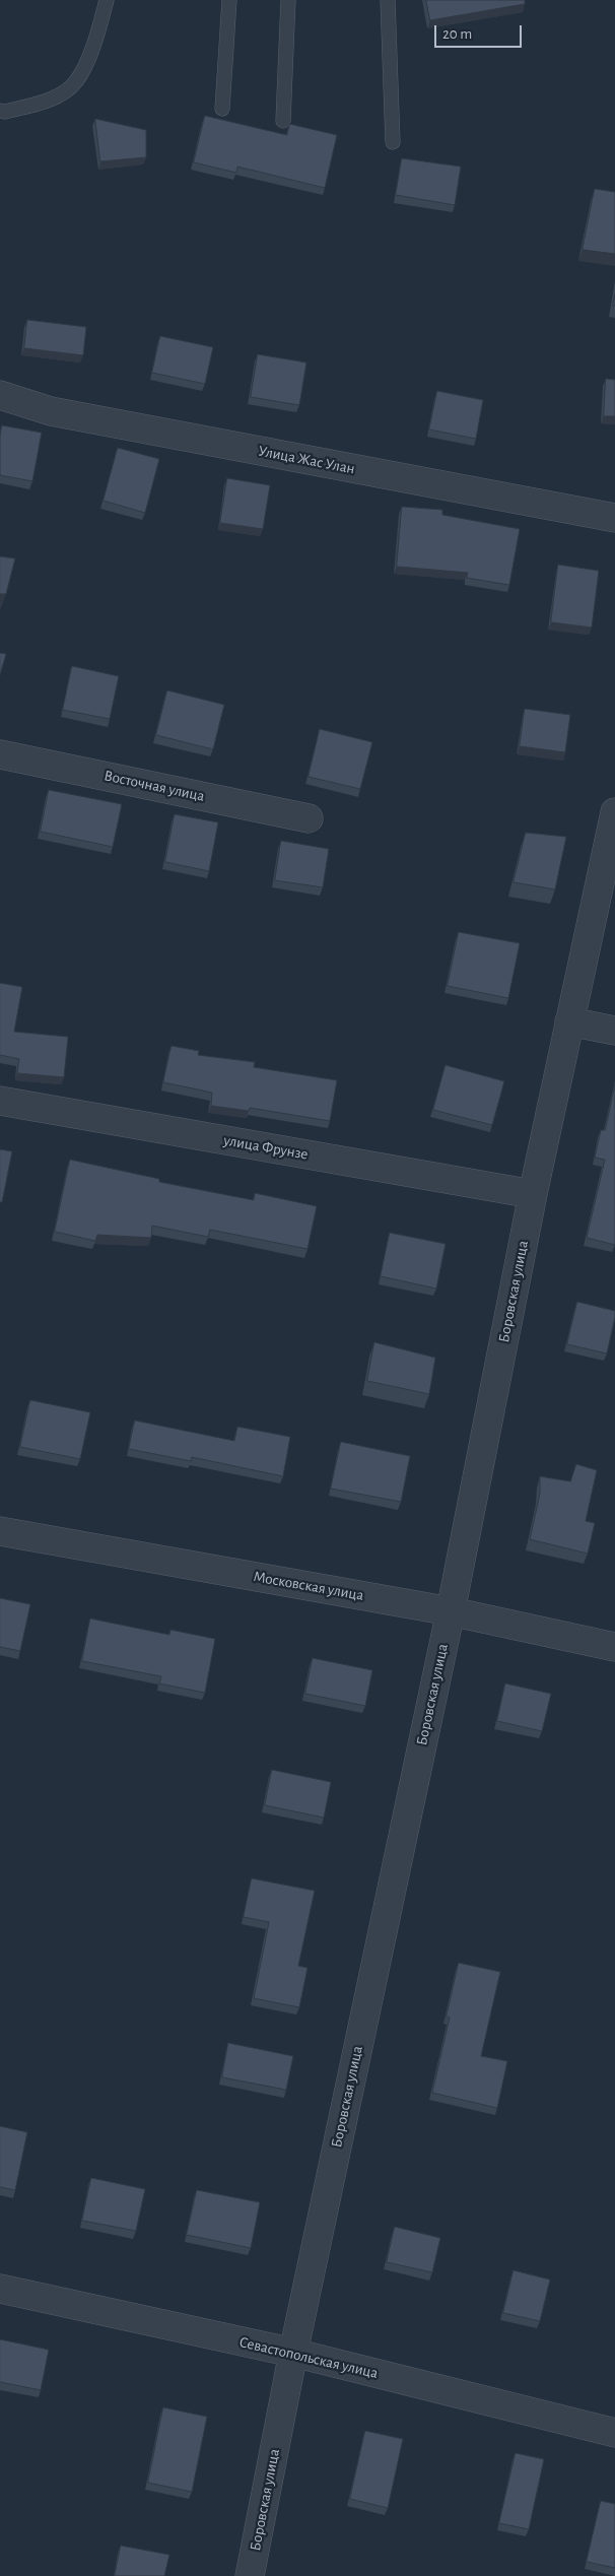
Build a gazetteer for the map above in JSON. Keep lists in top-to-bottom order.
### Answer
{
  "streets": {
    "street": [
      "Улица Жас Улан",
      "Восточная улица",
      "улица Фрунзе",
      "Боровская улица",
      "Московская улица",
      "Севастопольская улица"
    ]
  },
  "crossings": [
    ["улица Фрунзе", "Боровская улица"],
    ["Боровская улица", "Московская улица"],
    ["Боровская улица", "Севастопольская улица"]
  ],
  "scale_bar": "20 m"
}
